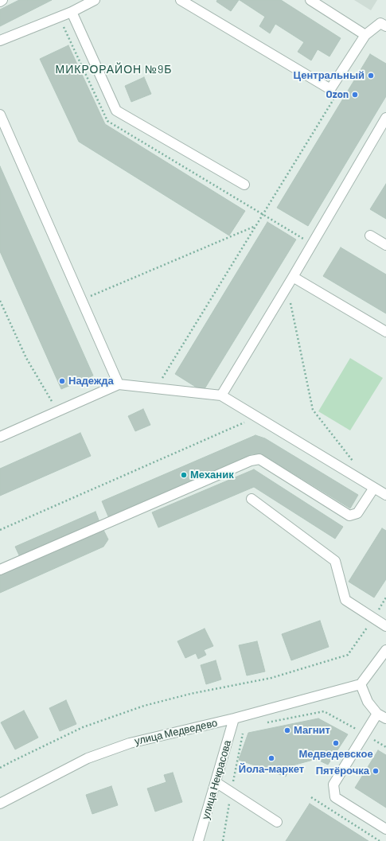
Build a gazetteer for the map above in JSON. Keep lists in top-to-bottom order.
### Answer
{
  "streets": {
    "street": ["улица Медведево", "улица Некрасова"]
  },
  "crossings": [
    ["улица Медведево", "улица Некрасова"]
  ],
  "districts": ["МИКРОРАЙОН №9Б"],
  "places": [
    "Центральный",
    "Ozon",
    "Надежда",
    "Механик",
    "Магнит",
    "Медведевское",
    "Йола-маркет",
    "Пятёрочка"
  ]
}
